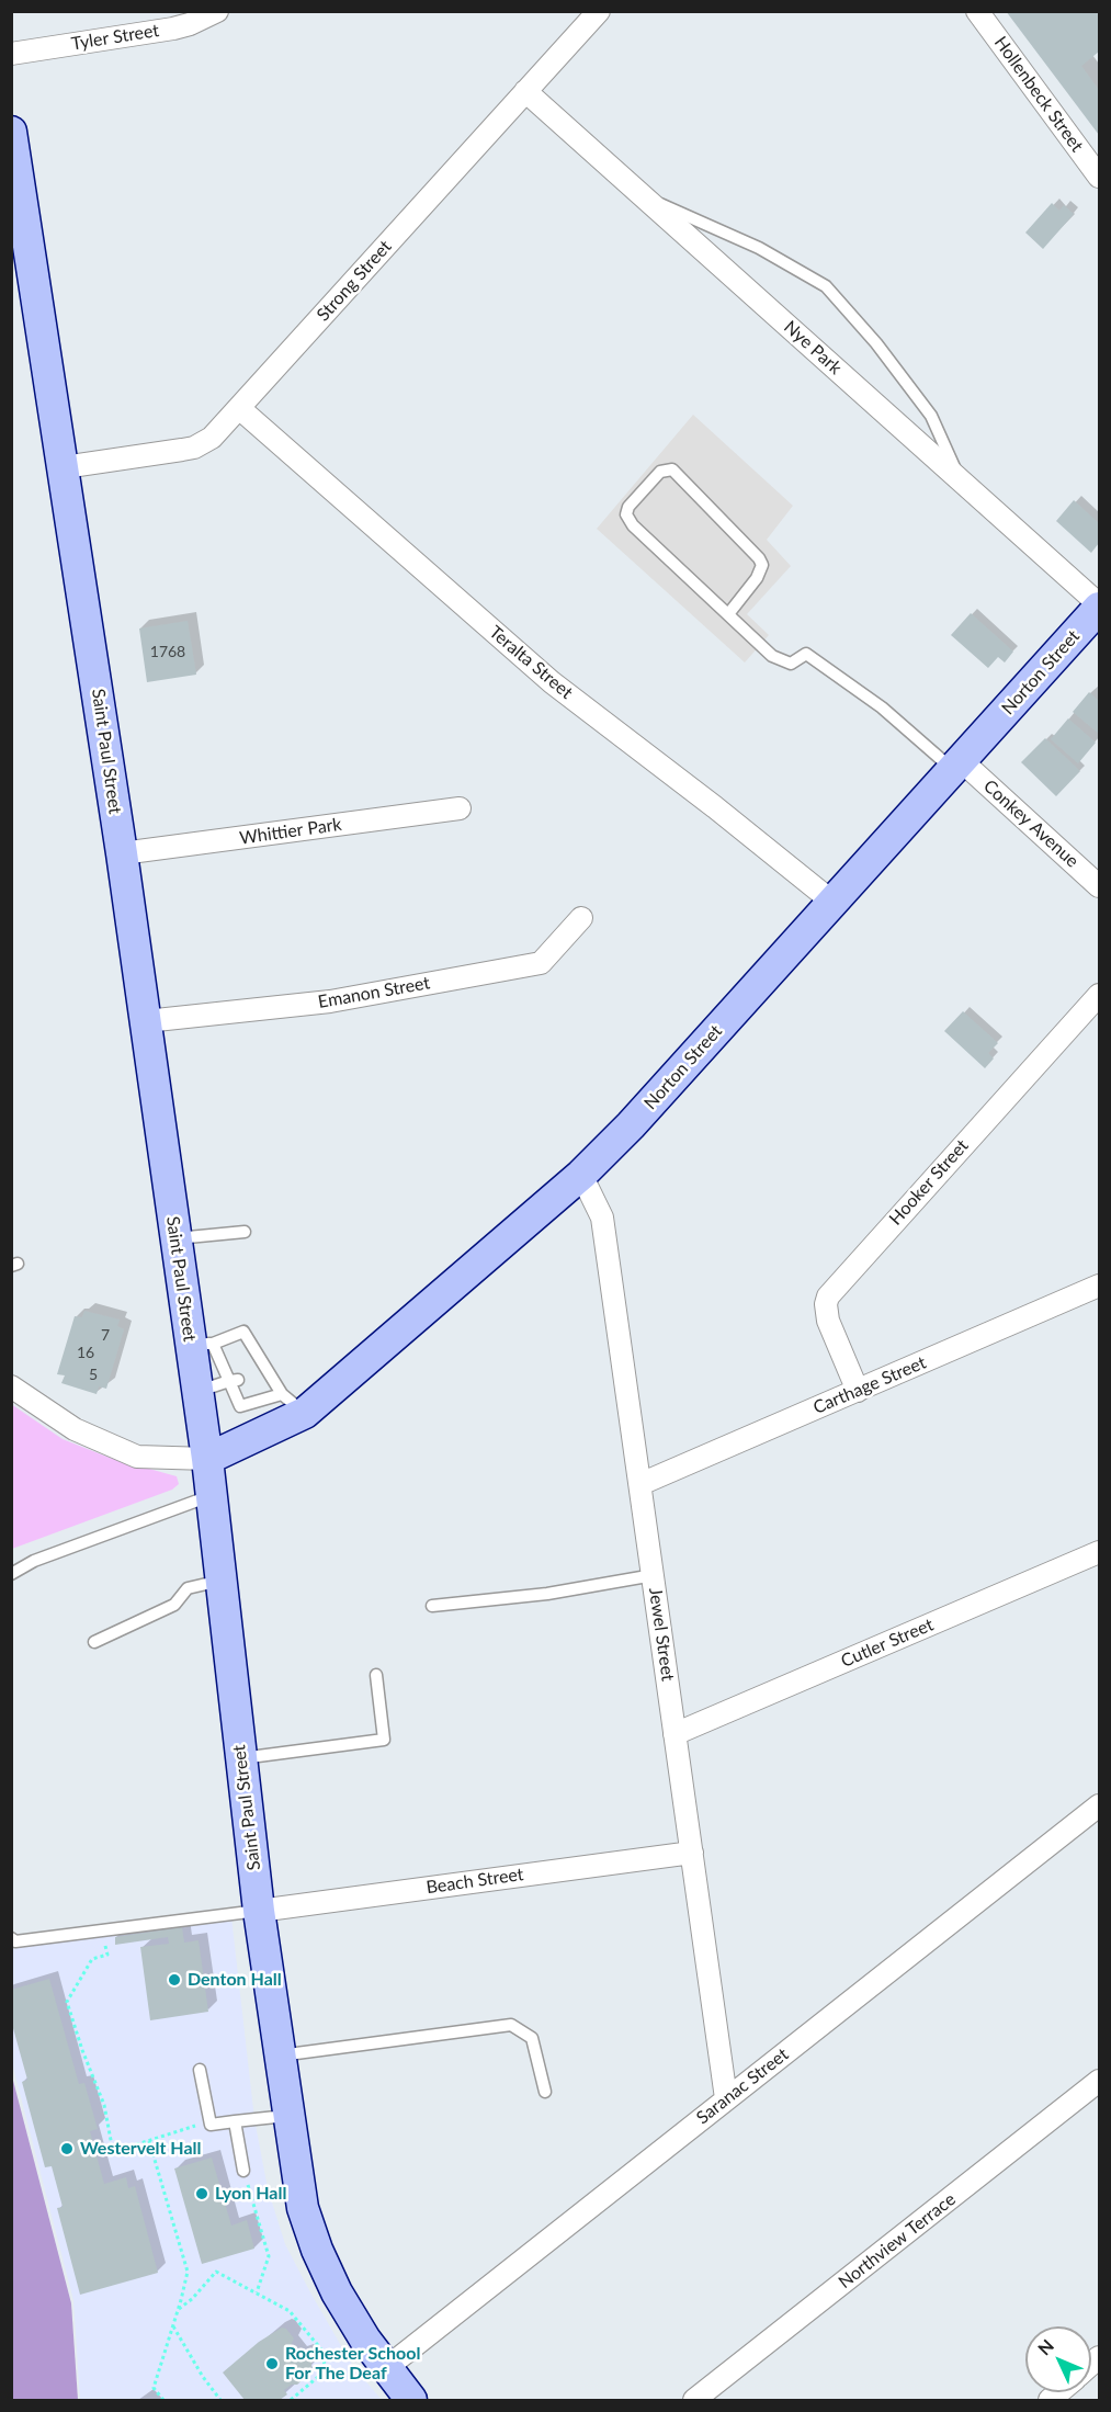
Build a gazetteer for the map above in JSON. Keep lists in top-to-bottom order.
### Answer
{
  "streets": {
    "main road": ["Norton Street", "Saint Paul Street"],
    "street": [
      "Tyler Street",
      "Hollenbeck Street",
      "Strong Street",
      "Nye Park",
      "Teralta Street",
      "Conkey Avenue",
      "Whittier Park",
      "Emanon Street",
      "Hooker Street",
      "Carthage Street",
      "Jewel Street",
      "Cutler Street",
      "Beach Street",
      "Saranac Street",
      "Northview Terrace"
    ]
  },
  "crossings": [
    ["Strong Street", "Nye Park"],
    ["Strong Street", "Teralta Street"],
    ["Strong Street", "Saint Paul Street"],
    ["Nye Park", "Norton Street"],
    ["Teralta Street", "Norton Street"],
    ["Norton Street", "Saint Paul Street"],
    ["Norton Street", "Conkey Avenue"],
    ["Norton Street", "Jewel Street"],
    ["Saint Paul Street", "Whittier Park"],
    ["Saint Paul Street", "Emanon Street"],
    ["Saint Paul Street", "Beach Street"],
    ["Saint Paul Street", "Saranac Street"],
    ["Hooker Street", "Carthage Street"],
    ["Carthage Street", "Jewel Street"],
    ["Jewel Street", "Cutler Street"],
    ["Jewel Street", "Beach Street"],
    ["Jewel Street", "Saranac Street"]
  ],
  "places": [
    "Denton Hall",
    "Westervelt Hall",
    "Lyon Hall",
    "Rochester School For The Deaf"
  ],
  "house_numbers": [
    "1768",
    "7",
    "16",
    "5"
  ],
  "north": "top left"
}
